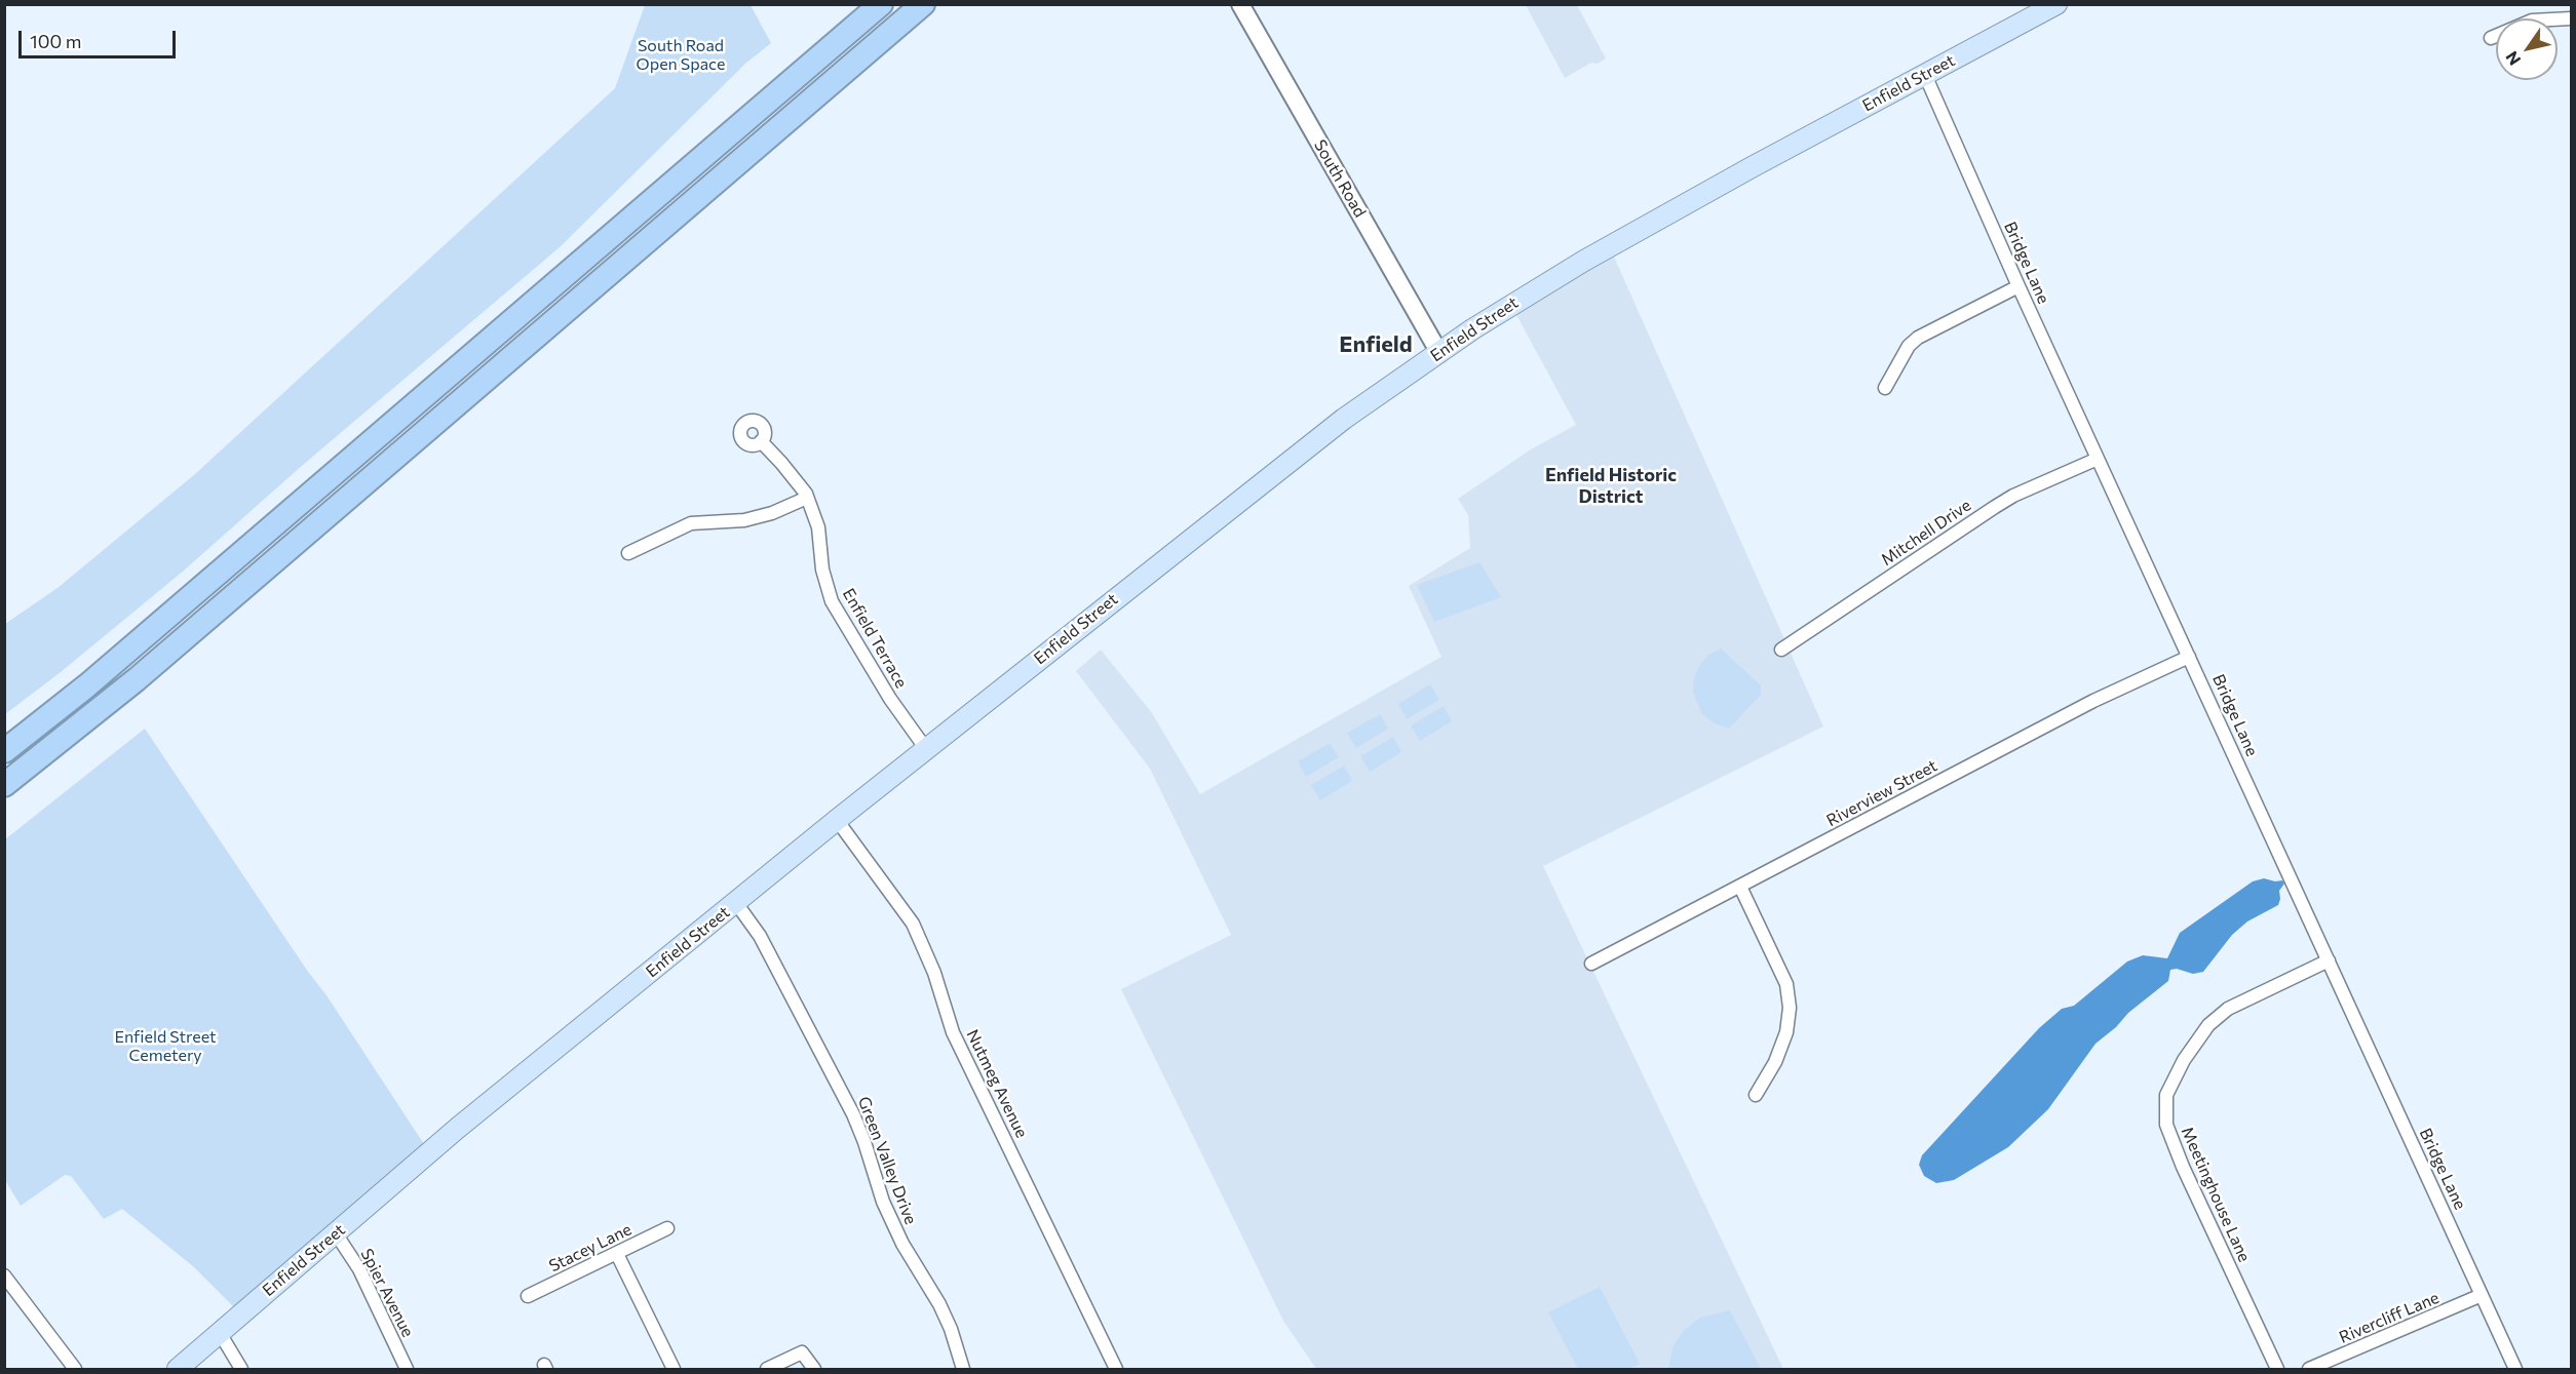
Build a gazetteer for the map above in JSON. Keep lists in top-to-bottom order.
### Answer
{
  "streets": {
    "main road": ["Enfield Street", "South Road"],
    "street": [
      "Bridge Lane",
      "Mitchell Drive",
      "Enfield Terrace",
      "Riverview Street",
      "Nutmeg Avenue",
      "Green Valley Drive",
      "Meetinghouse Lane",
      "Stacey Lane",
      "Spier Avenue",
      "Rivercliff Lane"
    ]
  },
  "crossings": [
    ["Enfield Street", "South Road"],
    ["Enfield Street", "Bridge Lane"],
    ["Enfield Street", "Enfield Terrace"],
    ["Enfield Street", "Nutmeg Avenue"],
    ["Enfield Street", "Green Valley Drive"],
    ["Enfield Street", "Spier Avenue"],
    ["Bridge Lane", "Mitchell Drive"],
    ["Bridge Lane", "Riverview Street"],
    ["Bridge Lane", "Meetinghouse Lane"],
    ["Bridge Lane", "Rivercliff Lane"]
  ],
  "districts": ["Enfield", "Enfield Historic District"],
  "parks": ["South Road Open Space", "Enfield Street Cemetery"],
  "scale_bar": "100 m",
  "north": "bottom left"
}
